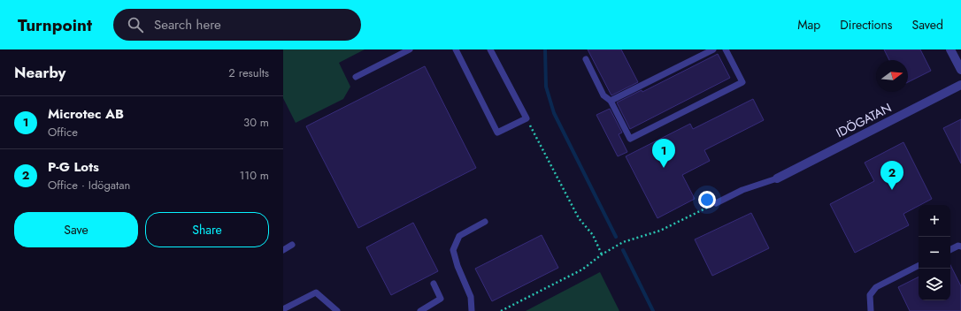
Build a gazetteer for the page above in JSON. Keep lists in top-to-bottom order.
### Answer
{
  "streets": {
    "street": ["IDÖGATAN"]
  },
  "north": "right",
  "page": {
    "header": "Turnpoint",
    "search": "Search here",
    "nav": ["Map", "Directions", "Saved"],
    "heading": ["Nearby", "2 results"],
    "list": [
      {
        "mark": "1",
        "name": "Microtec AB",
        "note": "Office",
        "value": "30 m"
      },
      {
        "mark": "2",
        "name": "P-G Lots",
        "note": "Office · Idögatan",
        "value": "110 m"
      }
    ],
    "pins": ["1", "2"],
    "buttons": ["Save", "Share"],
    "map_buttons": ["+", "−"]
  }
}
